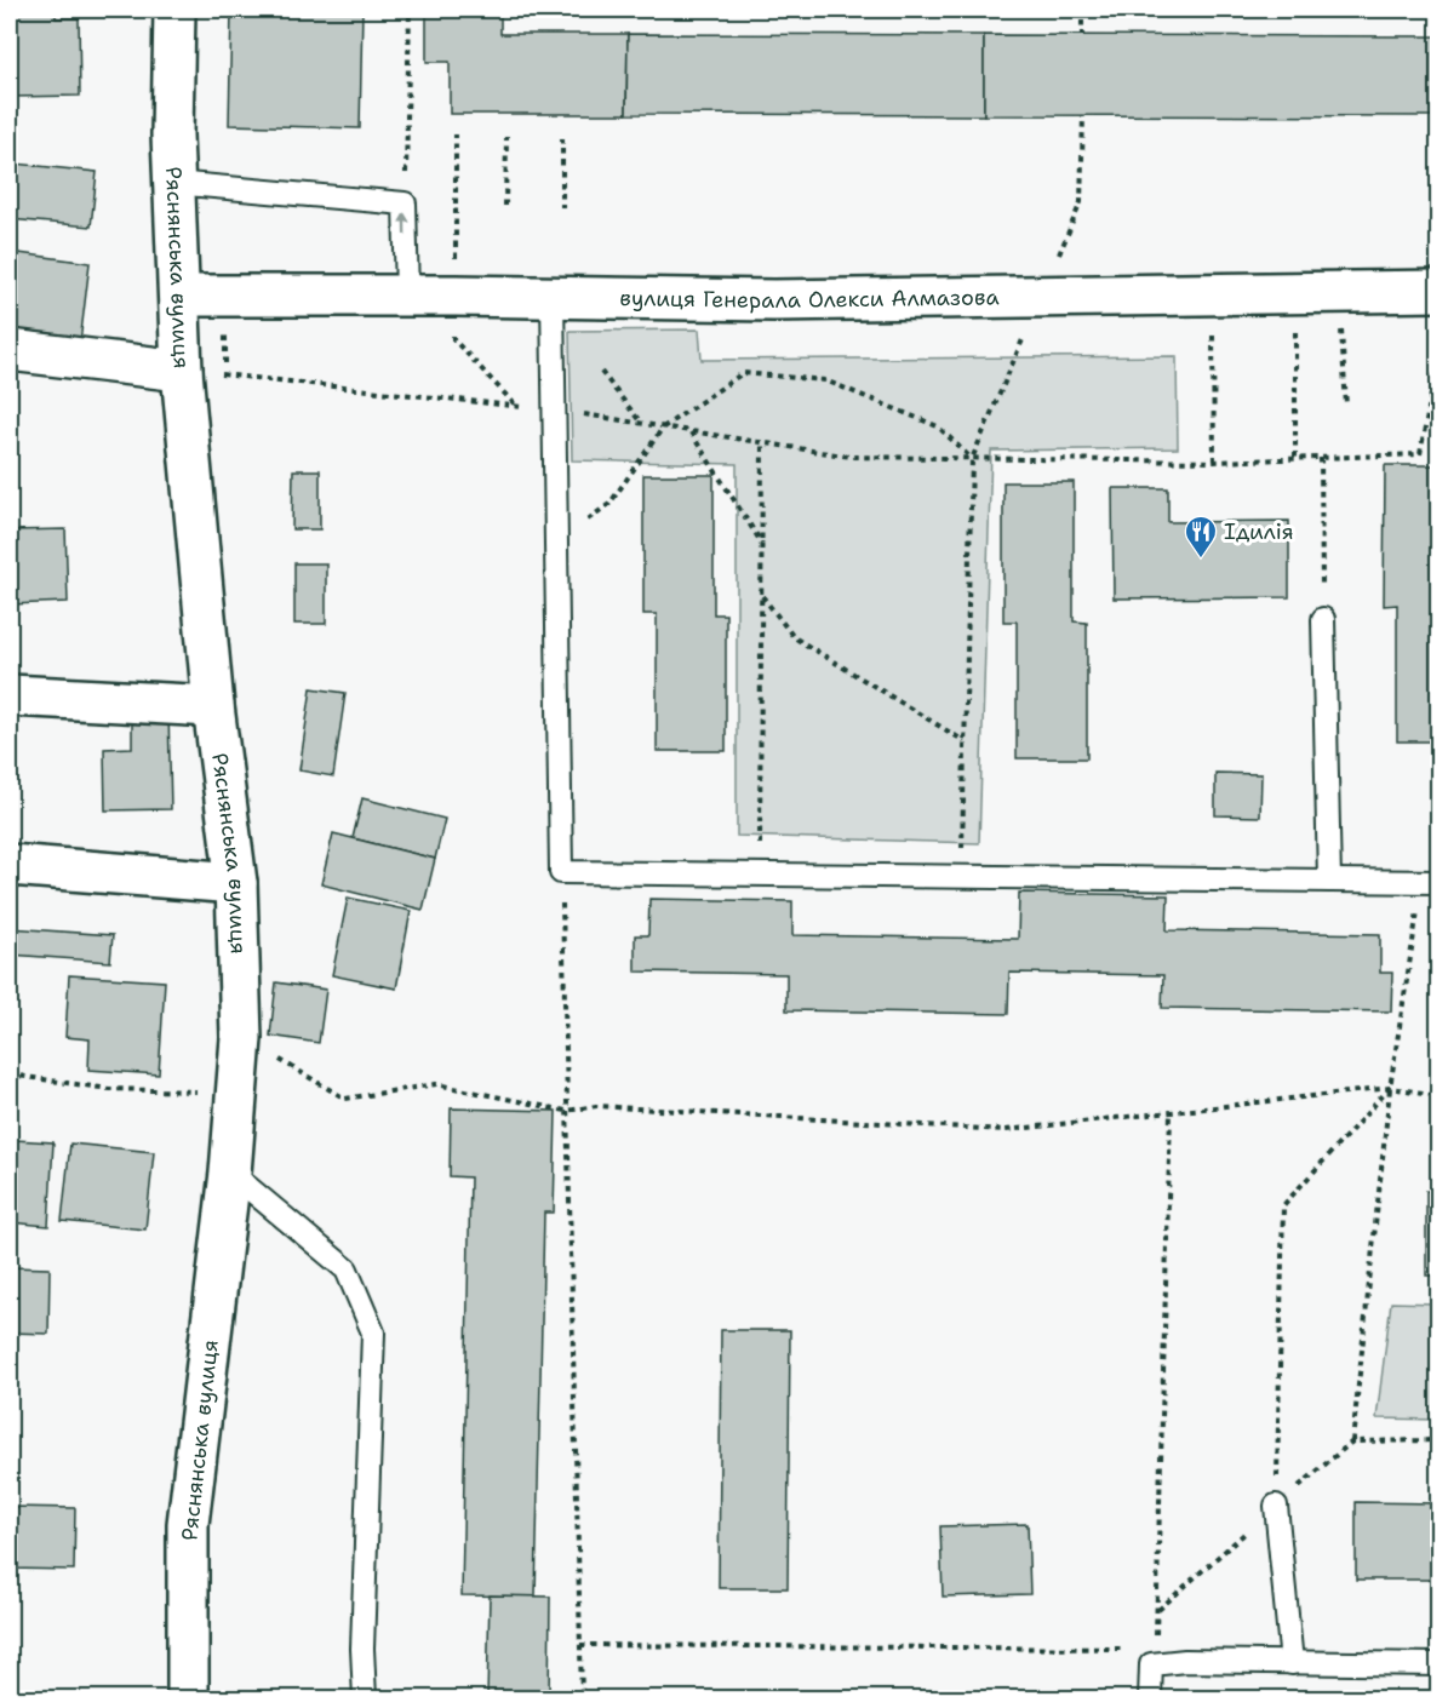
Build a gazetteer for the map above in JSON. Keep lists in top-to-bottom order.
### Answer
{
  "streets": {
    "street": ["Ряснянська вулиця", "вулиця Генерала Олекси Алмазова"]
  },
  "crossings": [
    ["Ряснянська вулиця", "вулиця Генерала Олекси Алмазова"]
  ],
  "places": {
    "restaurant": ["Ідилія"]
  }
}
